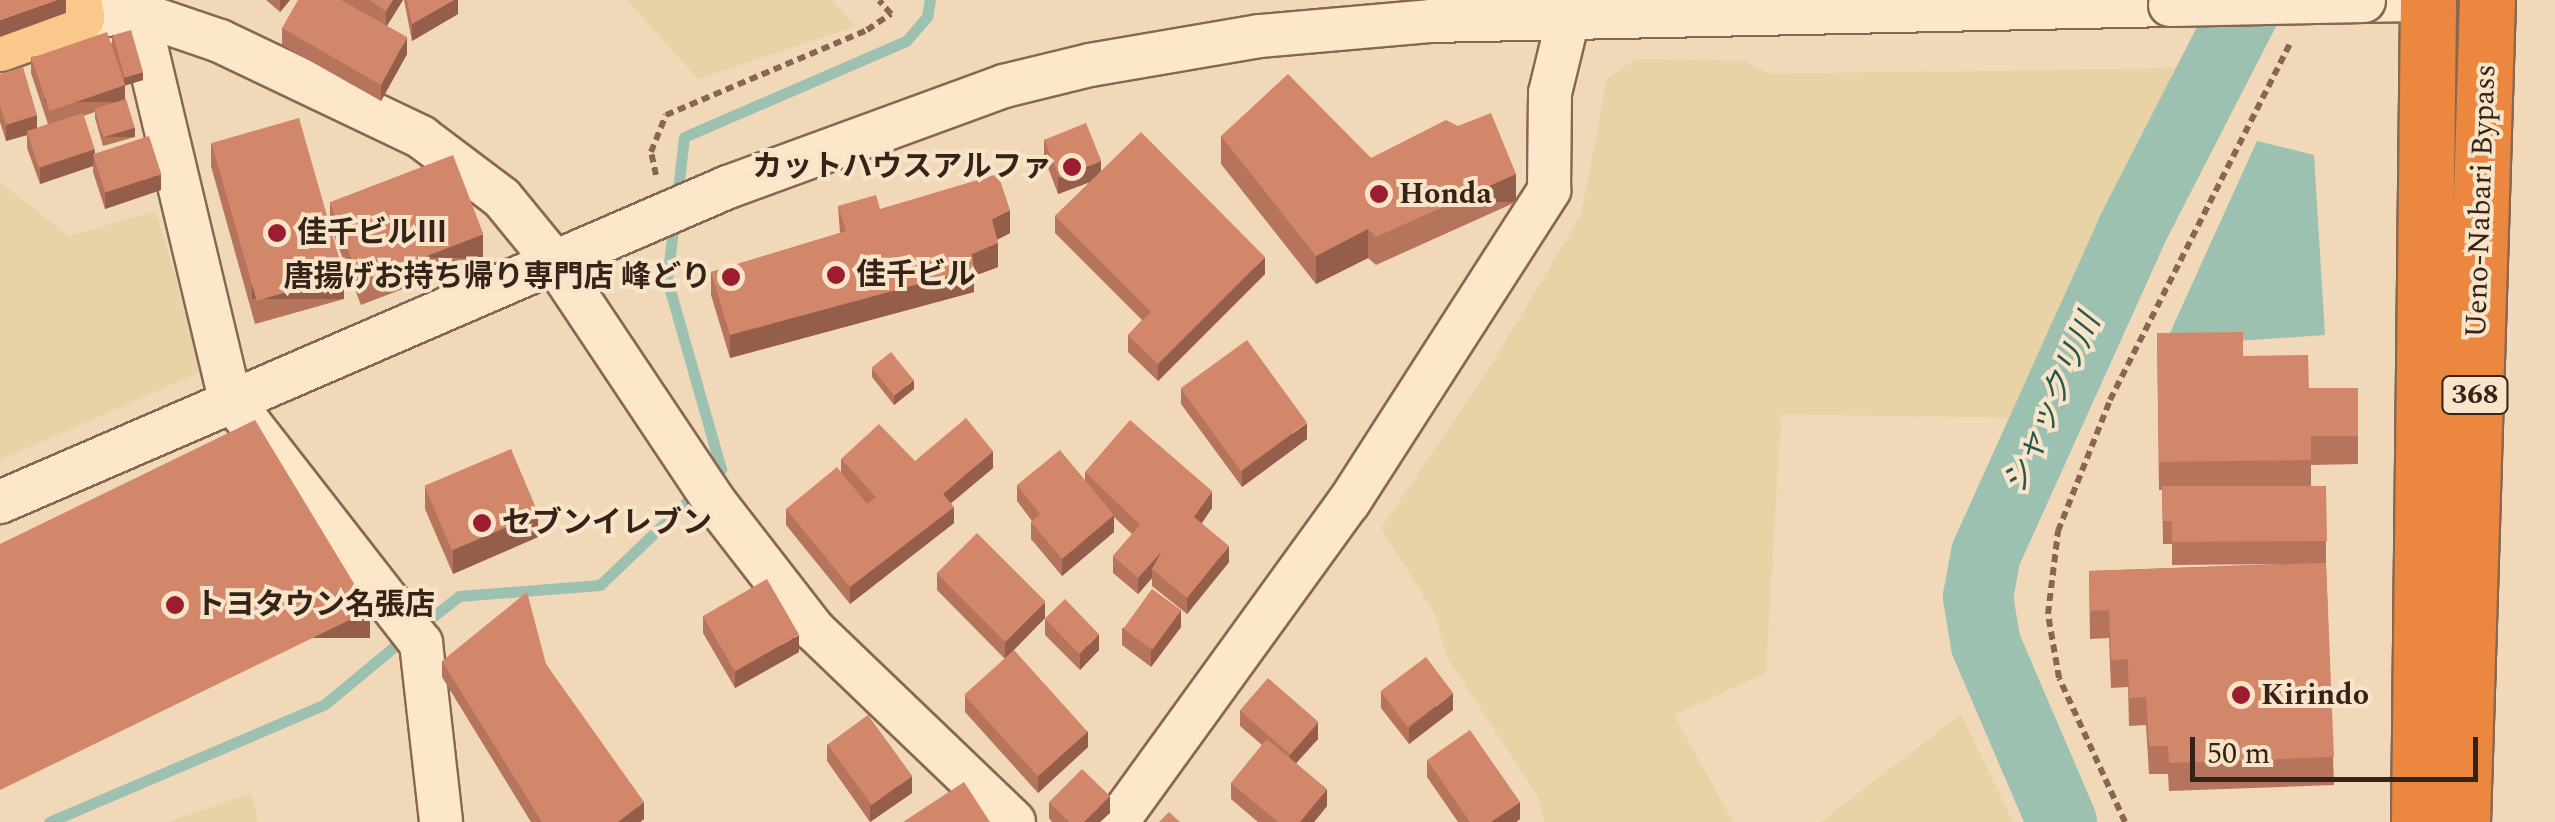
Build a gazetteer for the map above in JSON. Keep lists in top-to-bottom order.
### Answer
{
  "streets": {
    "highway": ["Ueno-Nabari Bypass", "368"]
  },
  "water": ["シャックリ川"],
  "places": [
    "カットハウスアルファ",
    "Honda",
    "佳千ビルⅢ",
    "佳千ビル",
    "唐揚げお持ち帰り専門店 峰どり",
    "セブンイレブン",
    "トヨタウン名張店",
    "Kirindo"
  ],
  "scale_bar": "50 m"
}
